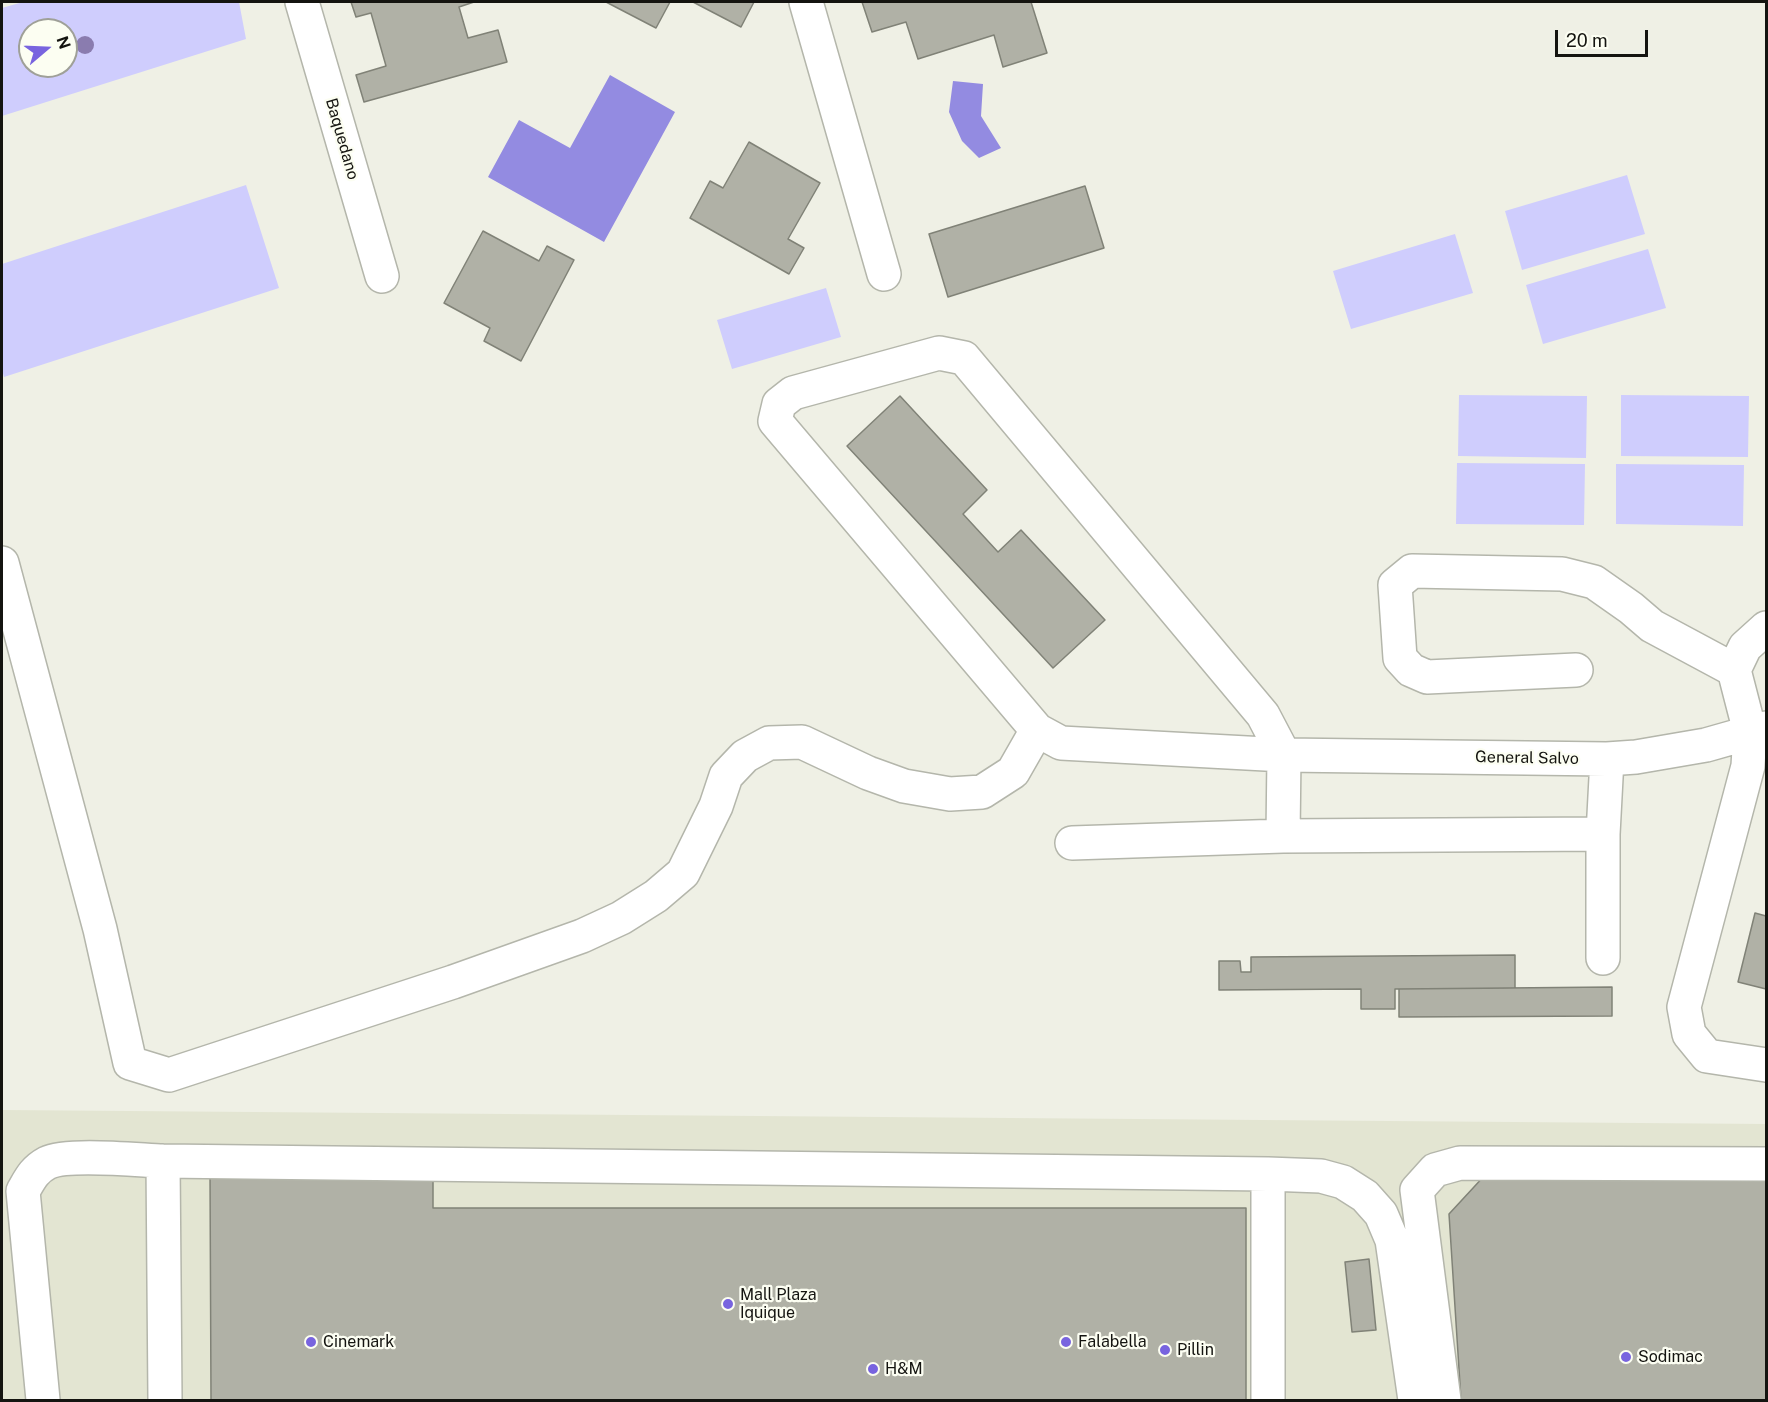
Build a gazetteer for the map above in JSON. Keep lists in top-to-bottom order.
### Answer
{
  "streets": {
    "street": ["Baquedano", "General Salvo"]
  },
  "places": [
    "Mall Plaza Iquique",
    "Cinemark",
    "Falabella",
    "Pillin",
    "Sodimac",
    "H&M"
  ],
  "scale_bar": "20 m",
  "north": "right"
}
